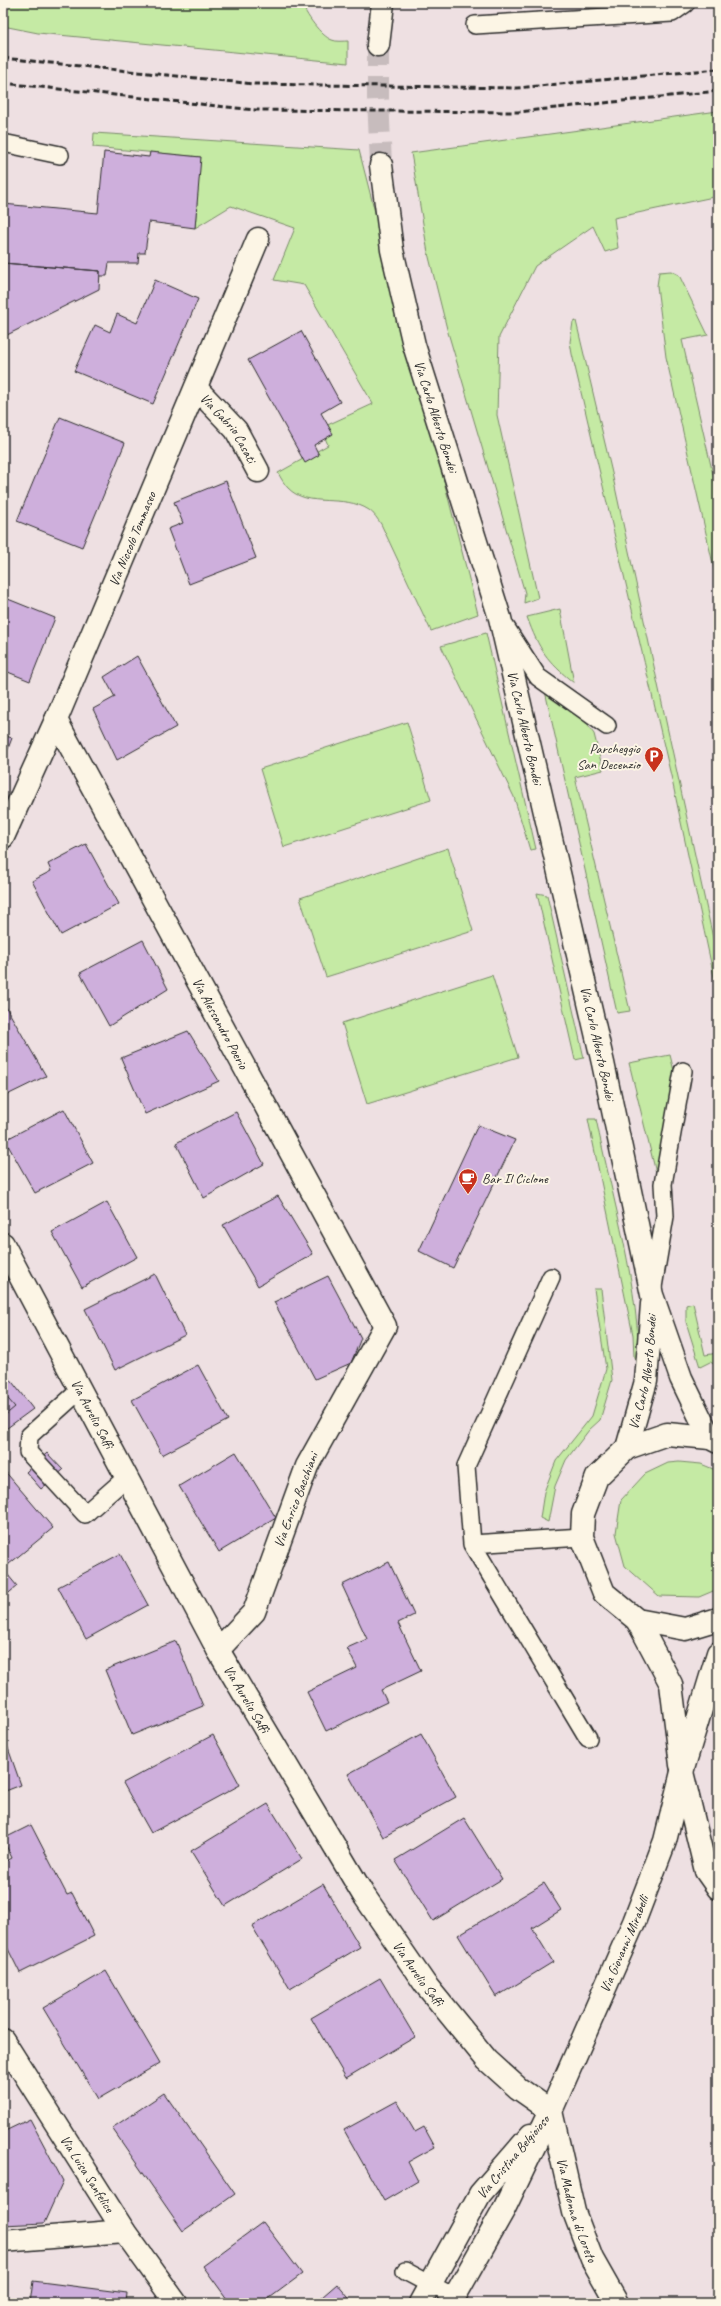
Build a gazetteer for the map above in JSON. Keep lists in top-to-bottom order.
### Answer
{
  "streets": {
    "street": [
      "Via Carlo Alberto Bondei",
      "Via Gabrio Casati",
      "Via Niccolò Tommaseo",
      "Via Alessandro Poerio",
      "Via Aurelio Saffi",
      "Via Enrico Bacchiani",
      "Via Giovanni Mirabelli",
      "Via Cristina Belgioioso",
      "Via Luisa Sanfelice",
      "Via Madonna di Loreto"
    ]
  },
  "crossings": [
    ["Via Carlo Alberto Bondei", "Via Giovanni Mirabelli"],
    ["Via Gabrio Casati", "Via Niccolò Tommaseo"],
    ["Via Niccolò Tommaseo", "Via Alessandro Poerio"],
    ["Via Alessandro Poerio", "Via Enrico Bacchiani"],
    ["Via Aurelio Saffi", "Via Enrico Bacchiani"],
    ["Via Aurelio Saffi", "Via Giovanni Mirabelli"],
    ["Via Aurelio Saffi", "Via Cristina Belgioioso"],
    ["Via Aurelio Saffi", "Via Madonna di Loreto"],
    ["Via Giovanni Mirabelli", "Via Cristina Belgioioso"],
    ["Via Giovanni Mirabelli", "Via Madonna di Loreto"],
    ["Via Cristina Belgioioso", "Via Madonna di Loreto"]
  ],
  "places": {
    "parking": ["Parcheggio San Decenzio"],
    "cafe": ["Bar Il Ciclone"]
  }
}
